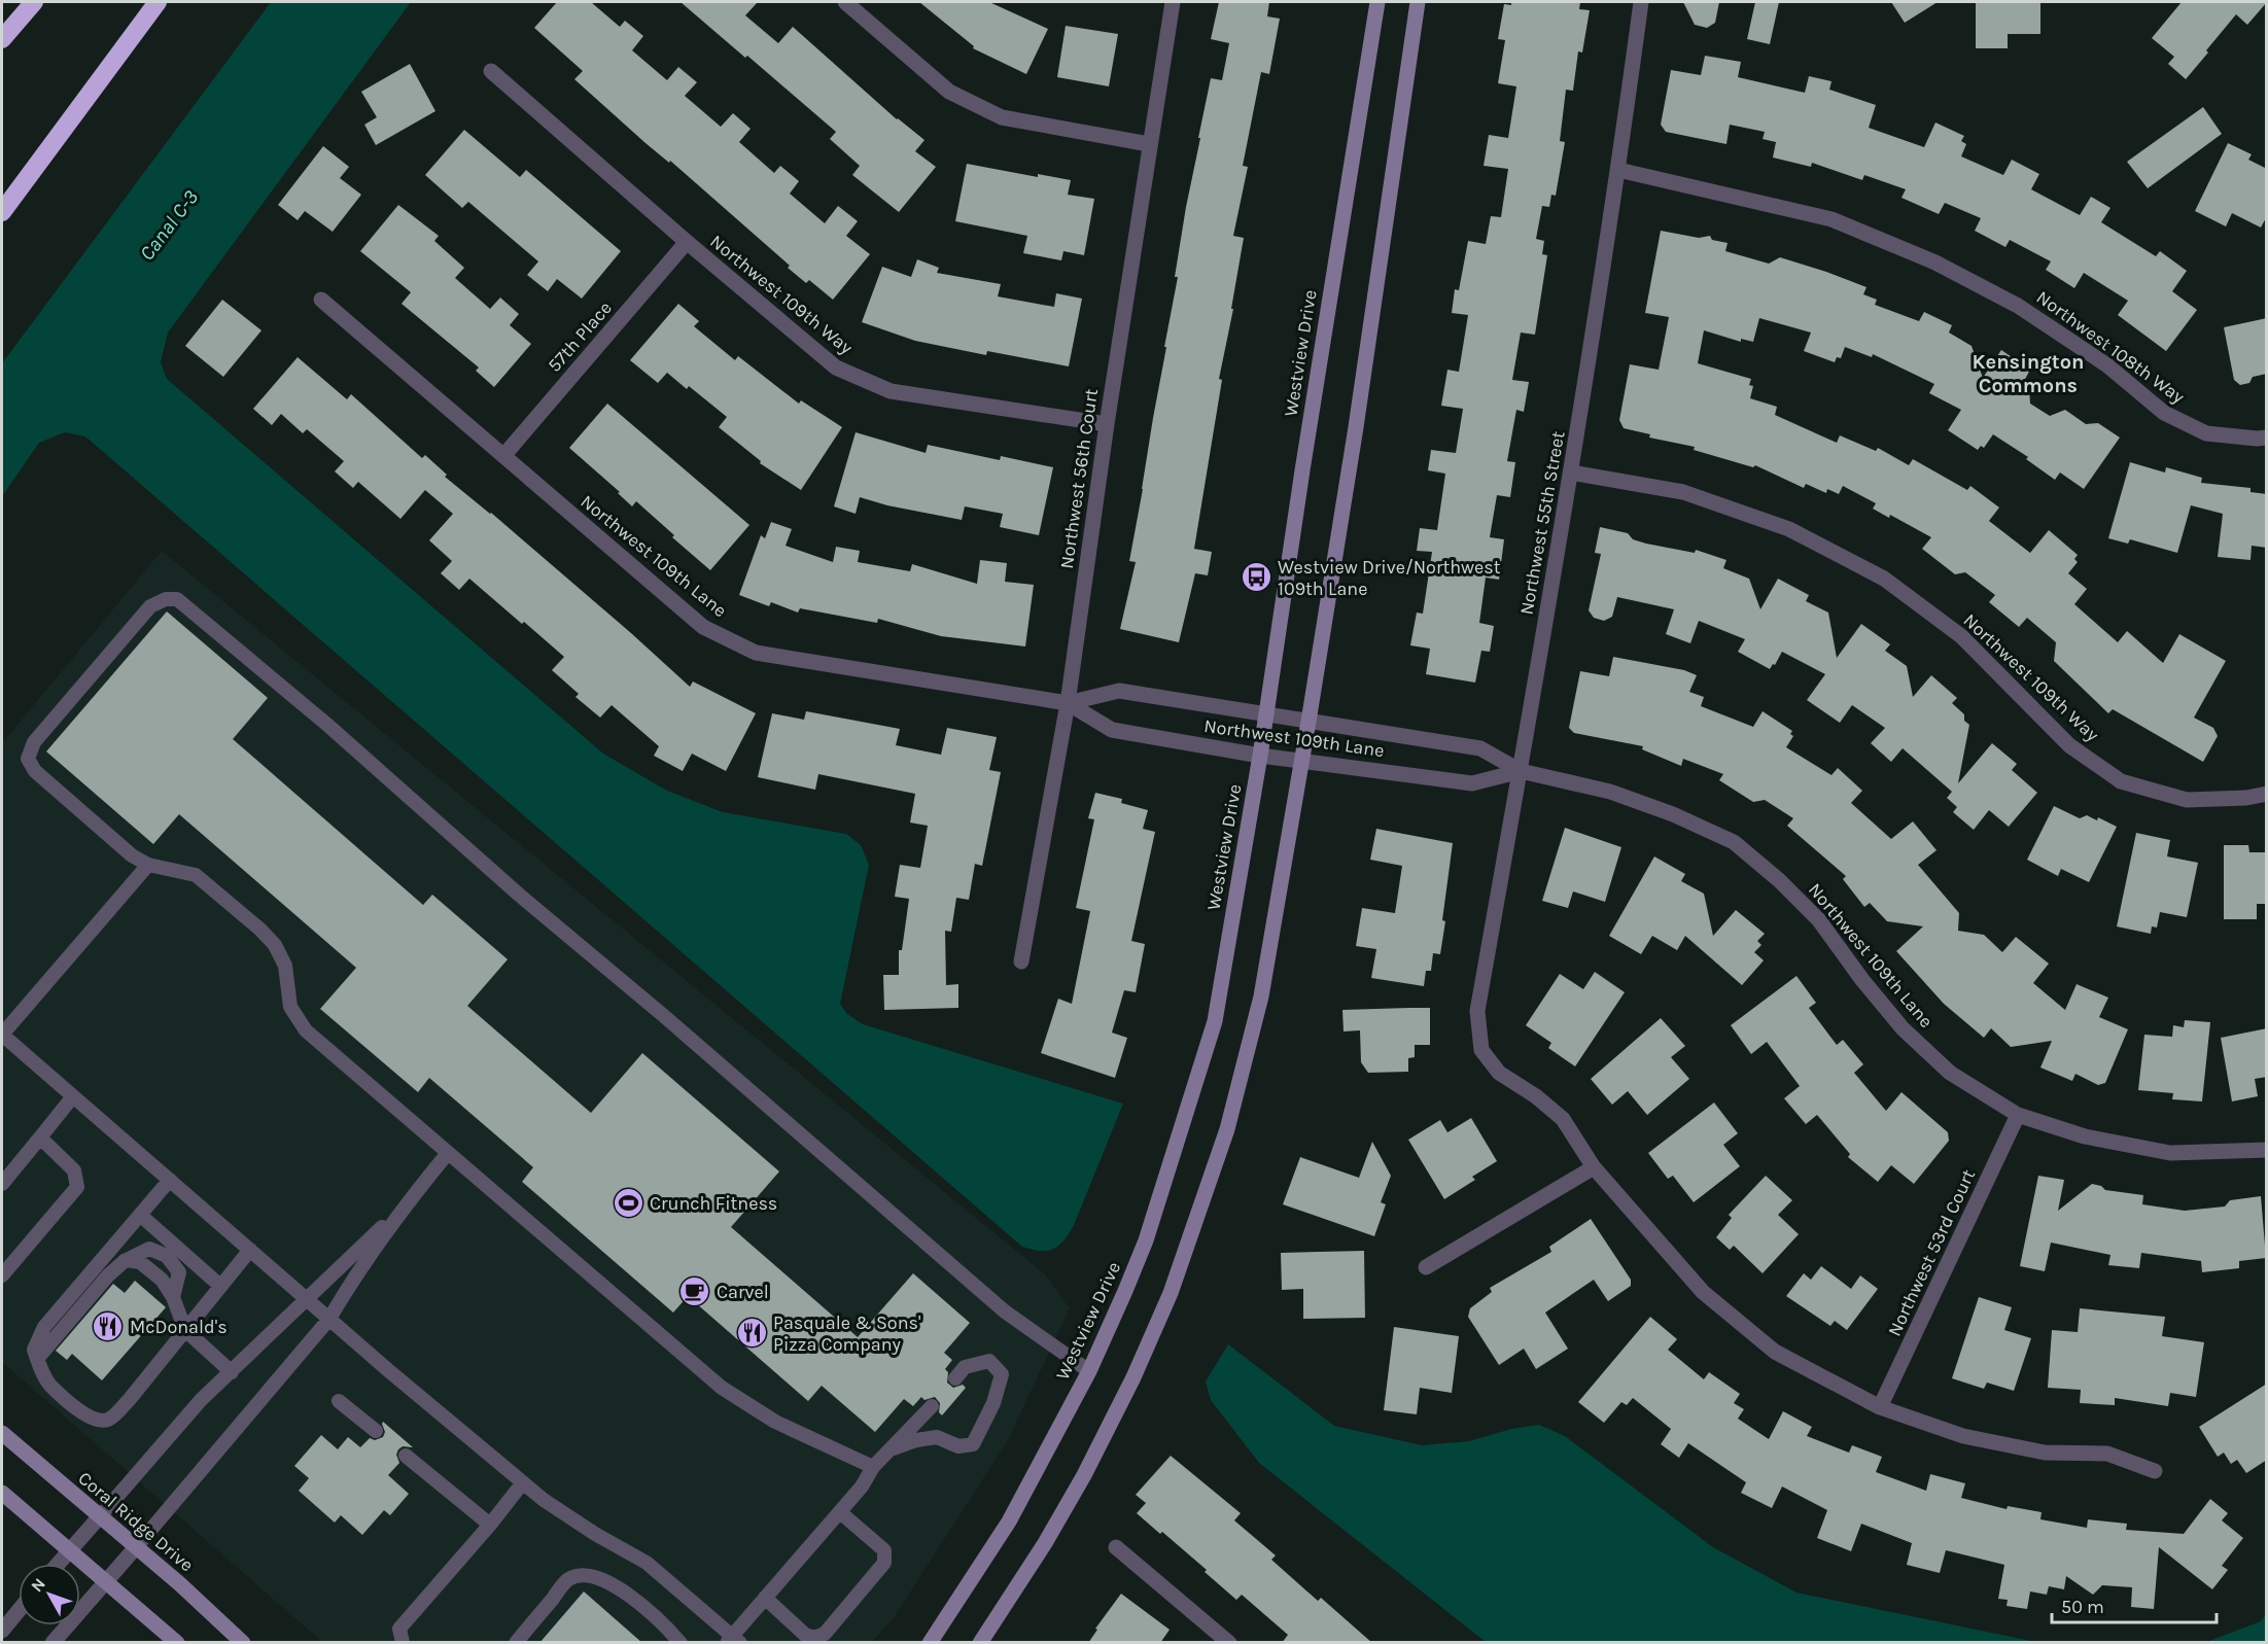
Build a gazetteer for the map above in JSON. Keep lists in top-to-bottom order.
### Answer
{
  "streets": {
    "street": [
      "Northwest 109th Way",
      "57th Place",
      "Northwest 108th Way",
      "Westview Drive",
      "Northwest 56th Court",
      "Northwest 55th Street",
      "Northwest 109th Lane",
      "Northwest 53rd Court",
      "Coral Ridge Drive"
    ]
  },
  "crossings": [
    ["Northwest 109th Way", "57th Place"],
    ["Northwest 109th Way", "Northwest 56th Court"],
    ["Northwest 109th Way", "Northwest 55th Street"],
    ["57th Place", "Northwest 109th Lane"],
    ["Northwest 108th Way", "Northwest 55th Street"],
    ["Westview Drive", "Northwest 109th Lane"],
    ["Northwest 56th Court", "Northwest 109th Lane"],
    ["Northwest 55th Street", "Northwest 109th Lane"],
    ["Northwest 109th Lane", "Northwest 53rd Court"]
  ],
  "districts": ["Kensington Commons"],
  "water": ["Canal C-3"],
  "places": {
    "bus stop": ["Westview Drive/Northwest 109th Lane"],
    "sports": ["Crunch Fitness"],
    "cafe": ["Carvel"],
    "restaurant": ["McDonald's", "Pasquale & Sons' Pizza Company"]
  },
  "scale_bar": "50 m",
  "north": "top left"
}
